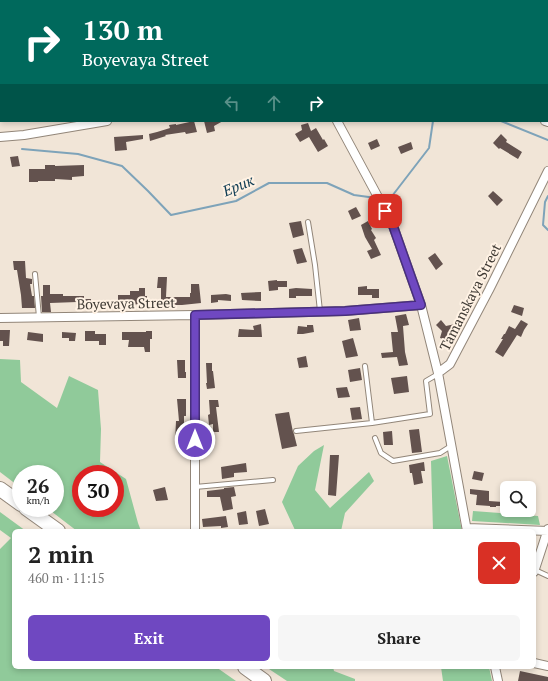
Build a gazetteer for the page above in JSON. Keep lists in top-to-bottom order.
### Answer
{
  "streets": {
    "street": ["Tamanskaya Street", "Boyevaya Street"]
  },
  "water": ["Ерик"],
  "page": {
    "turn": ["130 m", "Boyevaya Street"],
    "speed": "26 km/h",
    "limit": "30",
    "heading": ["2 min", "460 m · 11:15"],
    "buttons": ["Exit", "Share"]
  }
}
